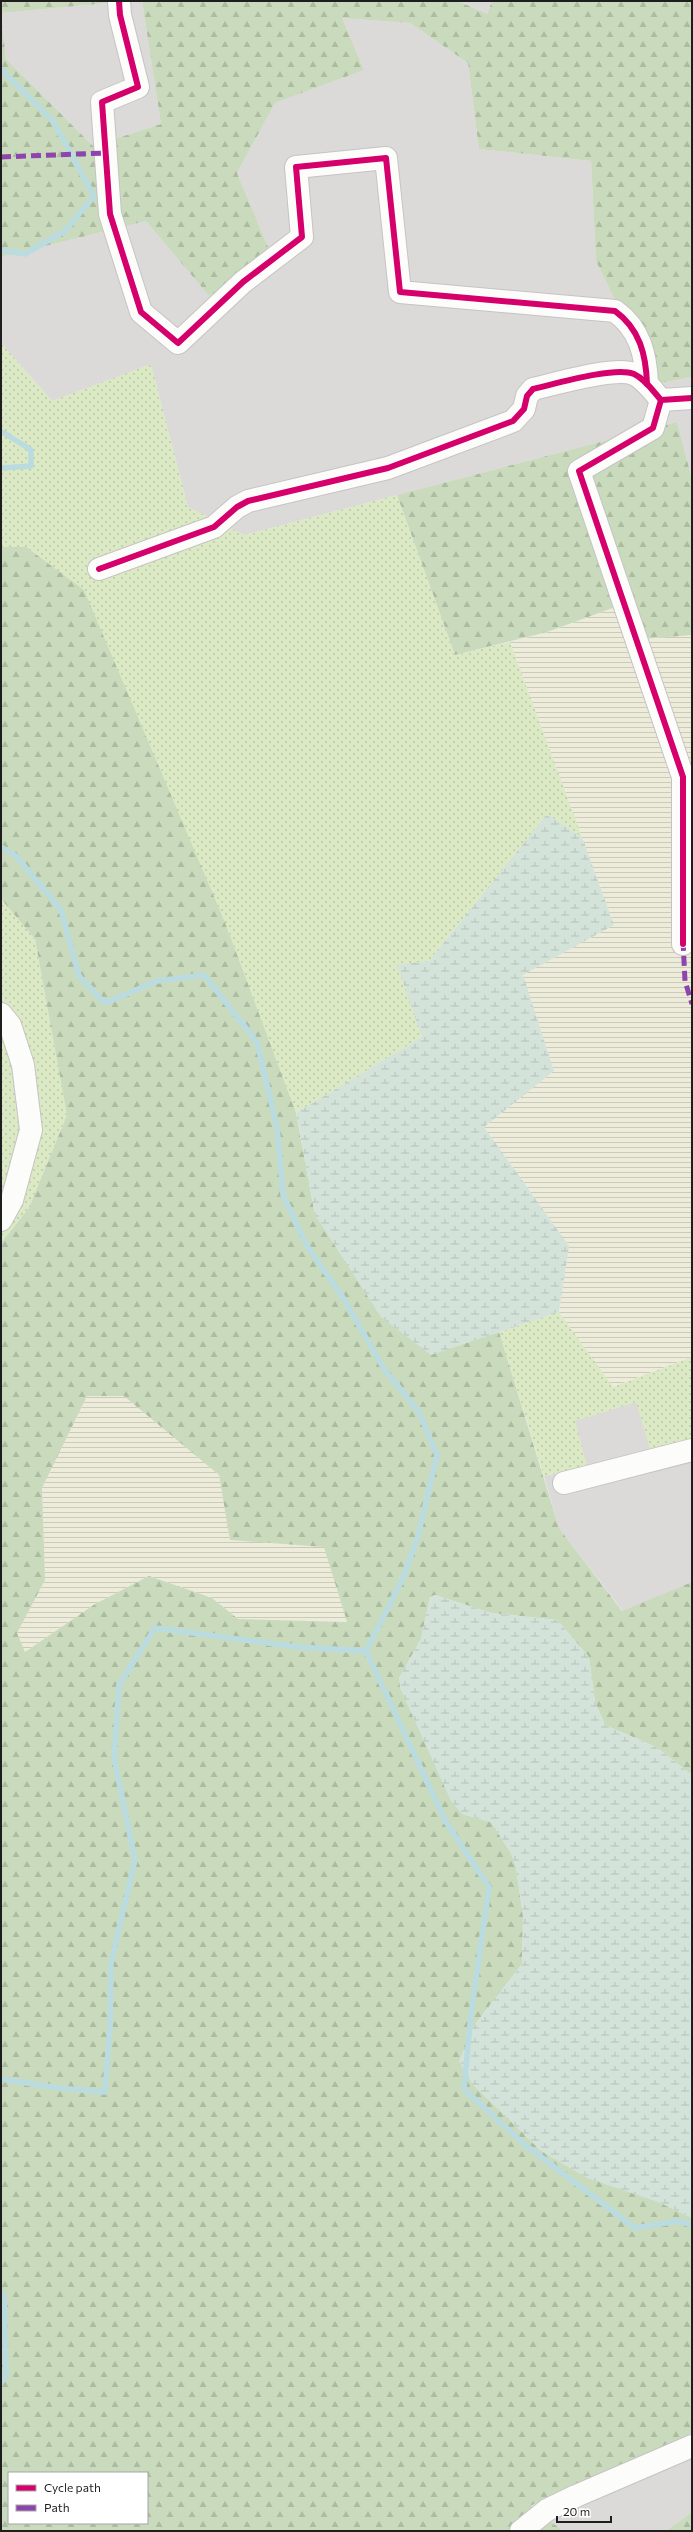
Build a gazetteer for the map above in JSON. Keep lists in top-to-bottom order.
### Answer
{
  "legend": ["Cycle path", "Path"],
  "scale_bar": "20 m"
}
